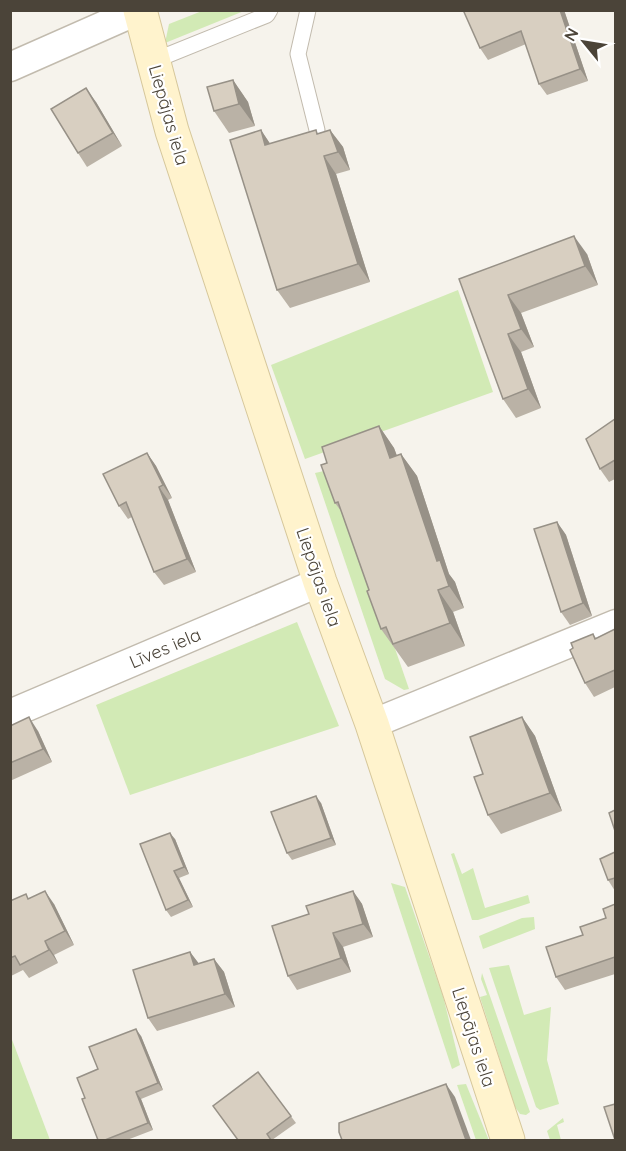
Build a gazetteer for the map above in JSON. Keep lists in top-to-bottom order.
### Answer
{
  "streets": {
    "street": ["Liepājas iela", "Līves iela"]
  },
  "crossings": [
    ["Liepājas iela", "Līves iela"]
  ],
  "north": "top left"
}
